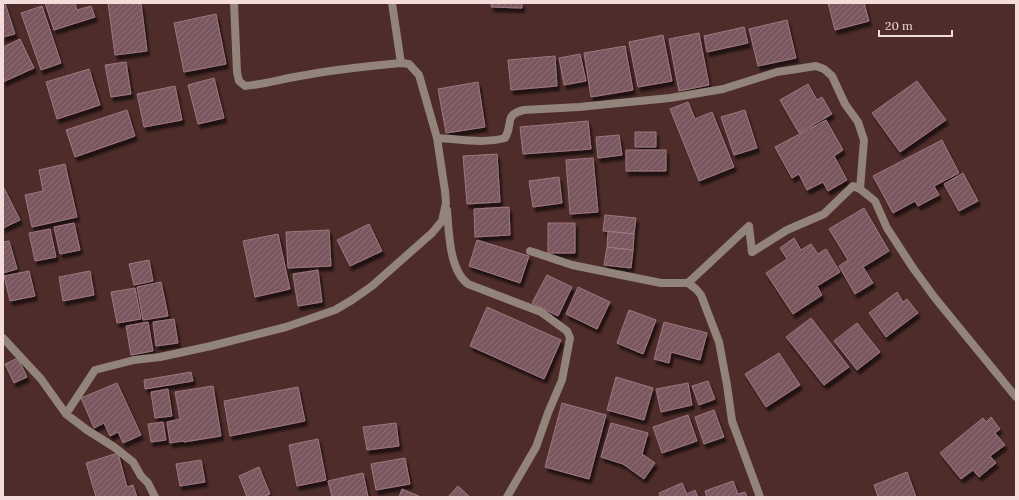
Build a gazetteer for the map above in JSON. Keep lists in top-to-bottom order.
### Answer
{
  "scale_bar": "20 m"
}
